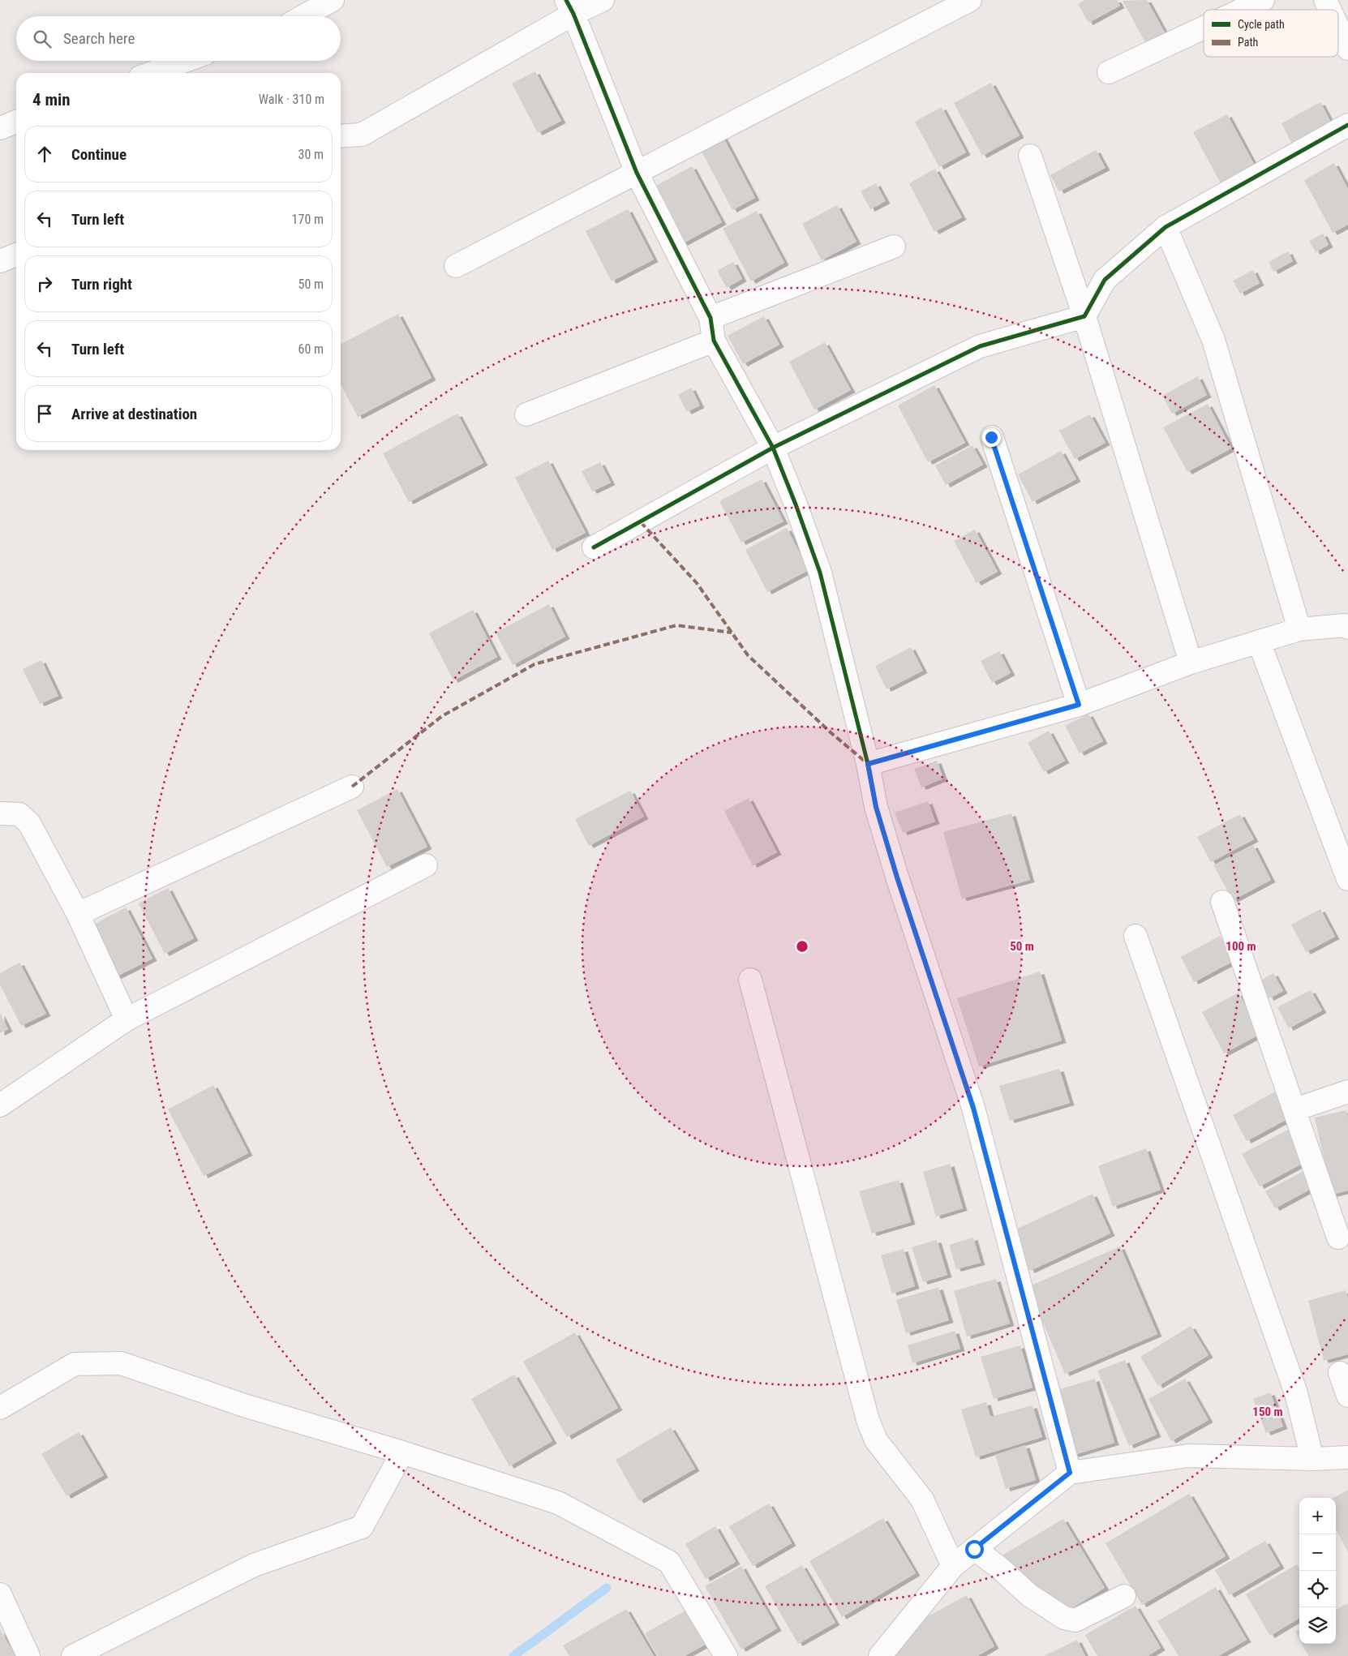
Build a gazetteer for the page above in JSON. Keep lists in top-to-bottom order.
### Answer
{
  "legend": ["Cycle path", "Path"],
  "page": {
    "search": "Search here",
    "heading": ["4 min", "Walk · 310 m"],
    "list": [
      ["Continue", "30 m"],
      ["Turn left", "170 m"],
      ["Turn right", "50 m"],
      ["Turn left", "60 m"],
      "Arrive at destination"
    ],
    "map_buttons": ["+", "−"]
  },
  "rings": ["50 m", "100 m", "150 m"]
}
